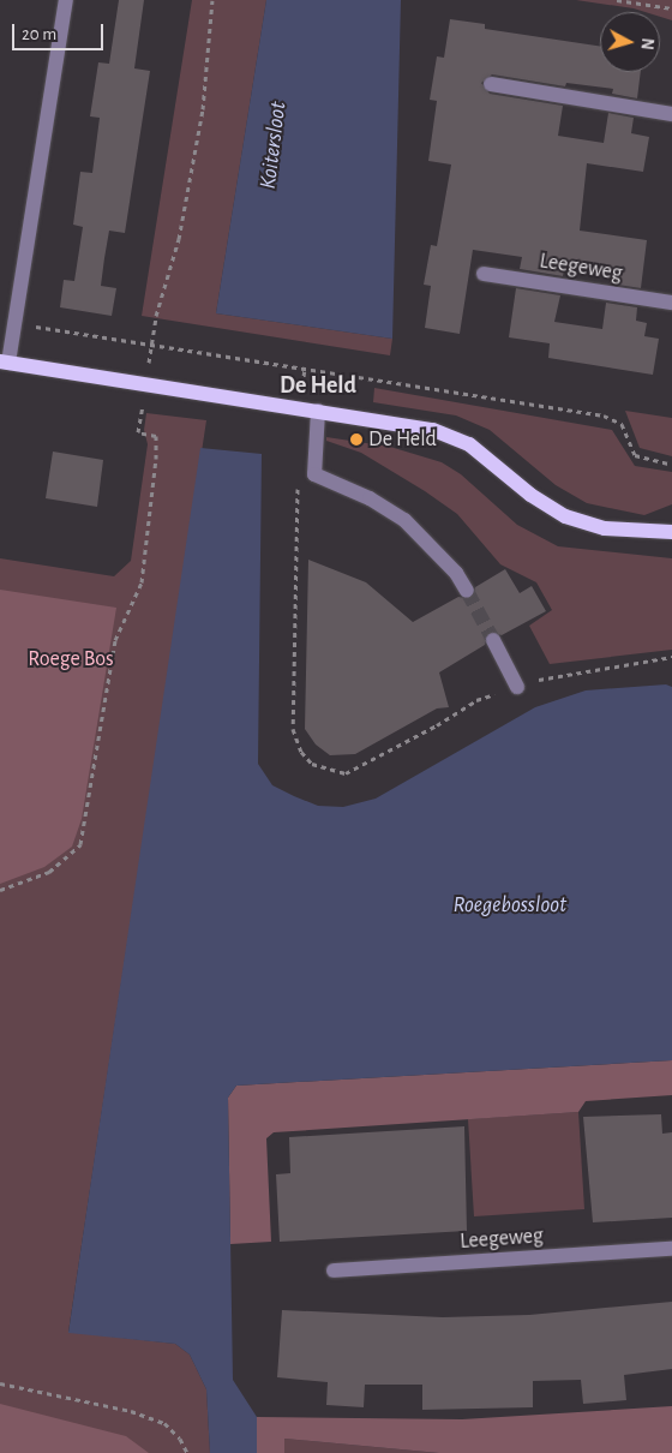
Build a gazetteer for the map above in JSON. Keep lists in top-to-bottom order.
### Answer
{
  "streets": {
    "street": ["Leegeweg"]
  },
  "districts": ["De Held"],
  "water": ["Koitersloot", "Roegebossloot"],
  "parks": ["Roege Bos"],
  "places": ["De Held"],
  "scale_bar": "20 m",
  "north": "right"
}
